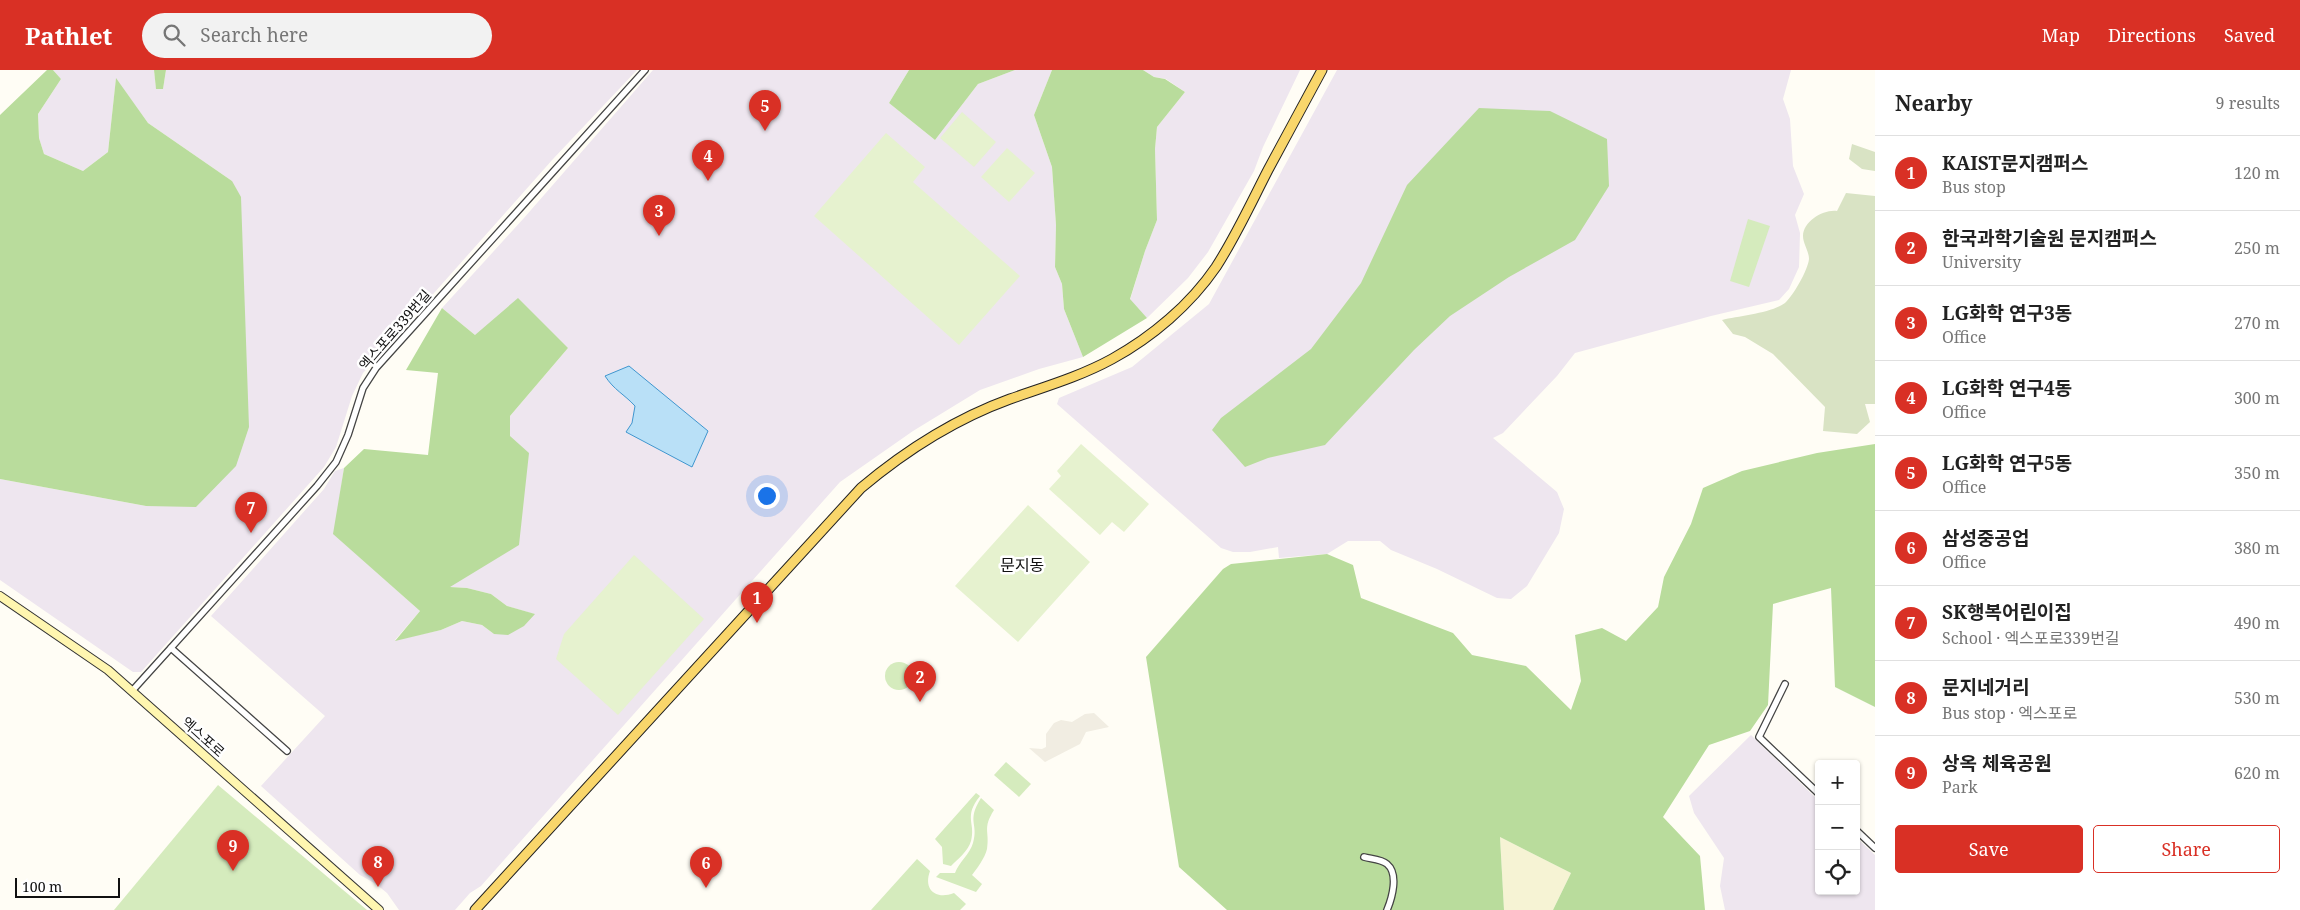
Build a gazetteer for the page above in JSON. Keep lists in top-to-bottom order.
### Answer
{
  "streets": {
    "main road": ["엑스포로"],
    "street": ["엑스포로339번길"]
  },
  "crossings": [
    ["엑스포로339번길", "엑스포로"]
  ],
  "districts": ["문지동"],
  "scale_bar": "100 m",
  "page": {
    "header": "Pathlet",
    "search": "Search here",
    "nav": ["Map", "Directions", "Saved"],
    "heading": ["Nearby", "9 results"],
    "pins": [
      "5",
      "4",
      "3",
      "7",
      "1",
      "2",
      "9",
      "8",
      "6"
    ],
    "list": [
      {
        "mark": "1",
        "name": "KAIST문지캠퍼스",
        "note": "Bus stop",
        "value": "120 m"
      },
      {
        "mark": "2",
        "name": "한국과학기술원 문지캠퍼스",
        "note": "University",
        "value": "250 m"
      },
      {
        "mark": "3",
        "name": "LG화학 연구3동",
        "note": "Office",
        "value": "270 m"
      },
      {
        "mark": "4",
        "name": "LG화학 연구4동",
        "note": "Office",
        "value": "300 m"
      },
      {
        "mark": "5",
        "name": "LG화학 연구5동",
        "note": "Office",
        "value": "350 m"
      },
      {
        "mark": "6",
        "name": "삼성중공업",
        "note": "Office",
        "value": "380 m"
      },
      {
        "mark": "7",
        "name": "SK행복어린이집",
        "note": "School · 엑스포로339번길",
        "value": "490 m"
      },
      {
        "mark": "8",
        "name": "문지네거리",
        "note": "Bus stop · 엑스포로",
        "value": "530 m"
      },
      {
        "mark": "9",
        "name": "상옥 체육공원",
        "note": "Park",
        "value": "620 m"
      }
    ],
    "map_buttons": ["+", "−"],
    "buttons": ["Save", "Share"],
    "scale": "100 m"
  }
}
